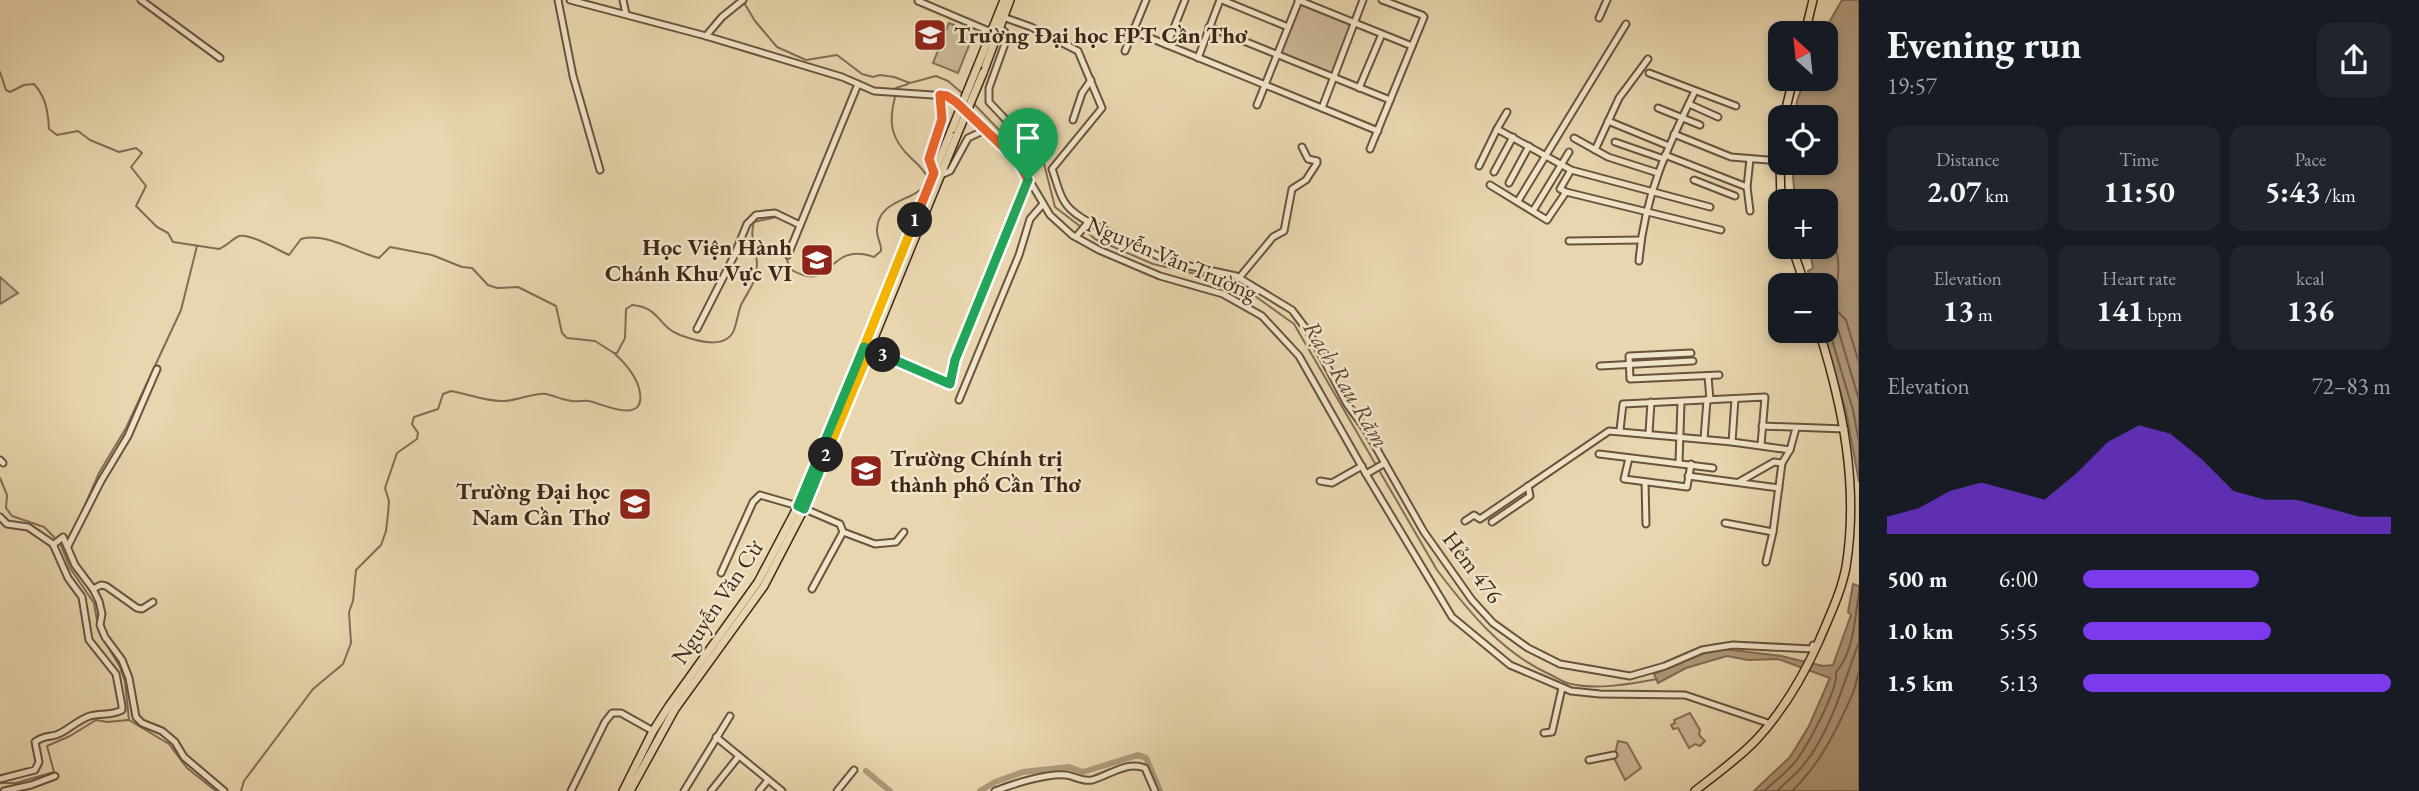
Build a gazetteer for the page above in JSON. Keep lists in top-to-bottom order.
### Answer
{
  "streets": {
    "main road": ["Nguyễn Văn Cừ"],
    "street": ["Nguyễn Văn Trường", "Hẻm 476"]
  },
  "water": ["Rạch Rau Răm"],
  "places": {
    "school or university": [
      "Trường Đại học FPT Cần Thơ",
      "Học Viện Hành Chánh Khu Vực VI",
      "Trường Chính trị thành phố Cần Thơ",
      "Trường Đại học Nam Cần Thơ"
    ]
  },
  "north": "top left",
  "page": {
    "heading": ["Evening run", "19:57"],
    "map_buttons": ["+", "−"],
    "stats": [
      ["Distance", "2.07 km"],
      ["Time", "11:50"],
      ["Pace", "5:43 /km"],
      ["Elevation", "13 m"],
      ["Heart rate", "141 bpm"],
      ["kcal", "136"]
    ],
    "pins": ["1", "3", "2"],
    "chart": ["Elevation", "72–83 m"],
    "list": [
      {
        "name": "500 m",
        "note": "6:00"
      },
      {
        "name": "1.0 km",
        "note": "5:55"
      },
      {
        "name": "1.5 km",
        "note": "5:13"
      }
    ]
  }
}
